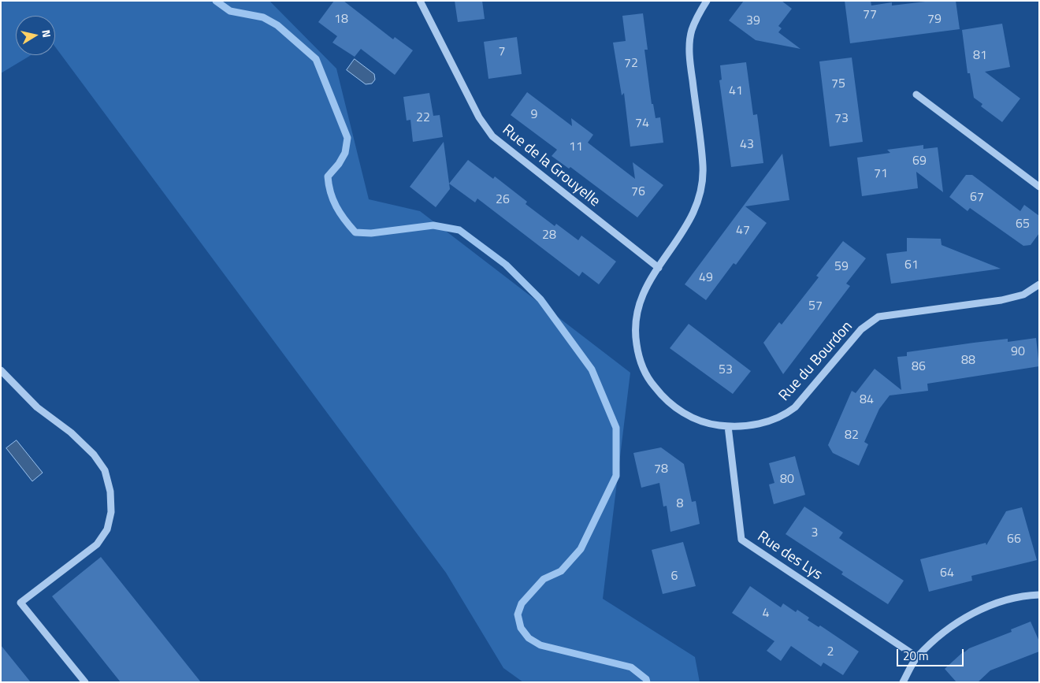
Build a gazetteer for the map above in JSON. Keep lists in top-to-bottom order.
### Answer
{
  "streets": {
    "street": ["Rue de la Grouyelle", "Rue du Bourdon", "Rue des Lys"]
  },
  "crossings": [
    ["Rue de la Grouyelle", "Rue du Bourdon"],
    ["Rue du Bourdon", "Rue des Lys"]
  ],
  "house_numbers": [
    "77",
    "18",
    "79",
    "39",
    "7",
    "81",
    "72",
    "75",
    "41",
    "9",
    "22",
    "73",
    "74",
    "43",
    "11",
    "69",
    "71",
    "76",
    "67",
    "26",
    "65",
    "47",
    "28",
    "61",
    "59",
    "49",
    "57",
    "90",
    "88",
    "86",
    "53",
    "84",
    "82",
    "78",
    "80",
    "8",
    "3",
    "66",
    "64",
    "6",
    "4",
    "2"
  ],
  "scale_bar": "20 m",
  "north": "right"
}
